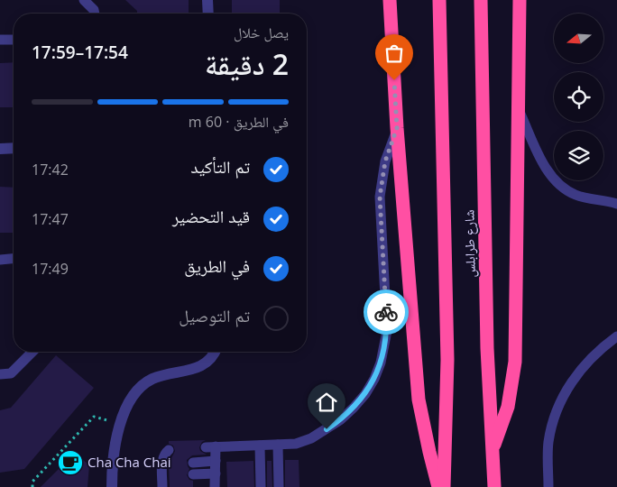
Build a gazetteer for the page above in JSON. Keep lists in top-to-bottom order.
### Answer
{
  "streets": {
    "highway": ["شارع طرابلس"]
  },
  "places": {
    "cafe": ["Cha Cha Chai"]
  },
  "north": "left",
  "page": {
    "heading": ["2 دقيقة", "يصل خلال", "17:54–17:59"],
    "bar": "في الطريق · 60 m",
    "list": [
      ["تم التأكيد", "17:42"],
      ["قيد التحضير", "17:47"],
      ["في الطريق", "17:49"],
      "تم التوصيل"
    ]
  }
}
